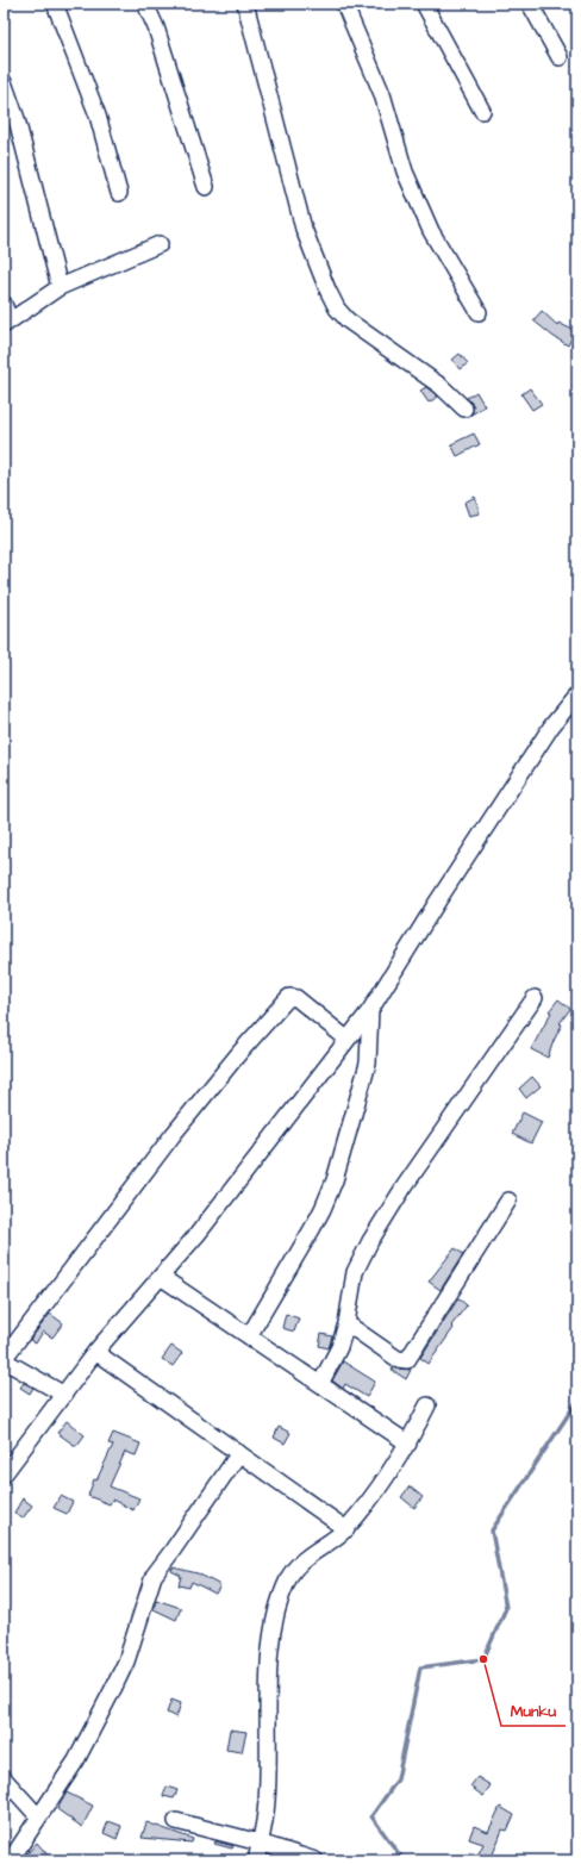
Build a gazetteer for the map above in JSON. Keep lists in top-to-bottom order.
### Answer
{
  "places": ["Munku"]
}
